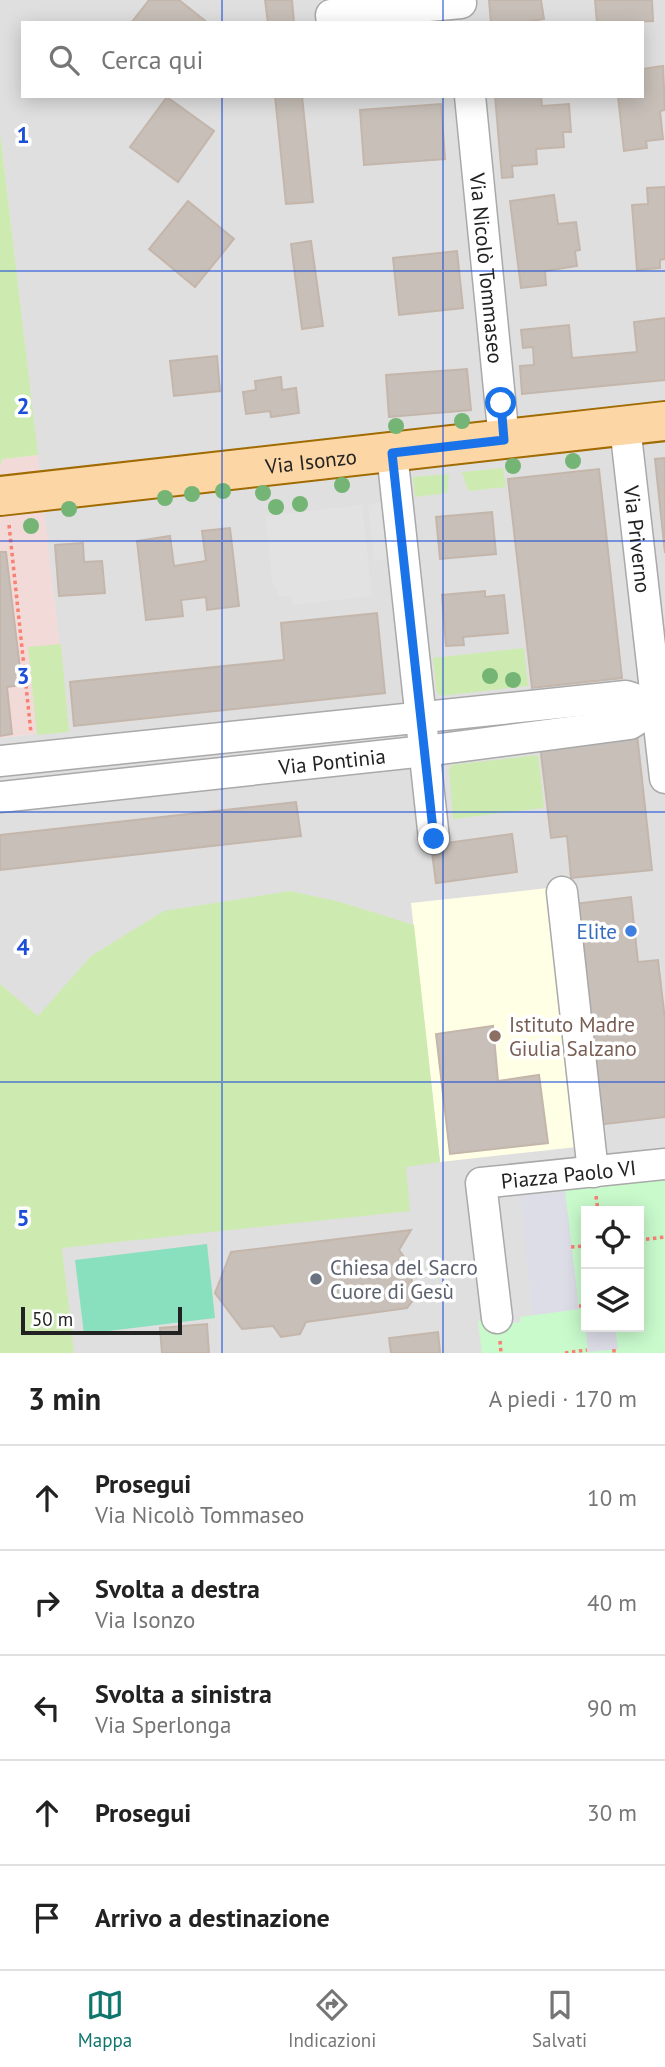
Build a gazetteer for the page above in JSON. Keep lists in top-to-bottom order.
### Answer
{
  "streets": {
    "main road": ["Via Isonzo"],
    "street": [
      "Via Nicolò Tommaseo",
      "Via Priverno",
      "Via Pontinia",
      "Piazza Paolo VI"
    ]
  },
  "crossings": [
    ["Via Nicolò Tommaseo", "Via Isonzo"],
    ["Via Isonzo", "Via Priverno"],
    ["Via Priverno", "Via Pontinia"]
  ],
  "places": ["Elite", "Istituto Madre Giulia Salzano", "Chiesa del Sacro Cuore di Gesù"],
  "scale_bar": "50 m",
  "page": {
    "search": "Cerca qui",
    "scale": "50 m",
    "heading": ["3 min", "A piedi · 170 m"],
    "list": [
      ["Prosegui", "Via Nicolò Tommaseo", "10 m"],
      ["Svolta a destra", "Via Isonzo", "40 m"],
      ["Svolta a sinistra", "Via Sperlonga", "90 m"],
      ["Prosegui", "30 m"],
      "Arrivo a destinazione"
    ],
    "nav": ["Mappa", "Indicazioni", "Salvati"]
  },
  "grid": {
    "rows": [
      "1",
      "2",
      "3",
      "4",
      "5"
    ]
  }
}
